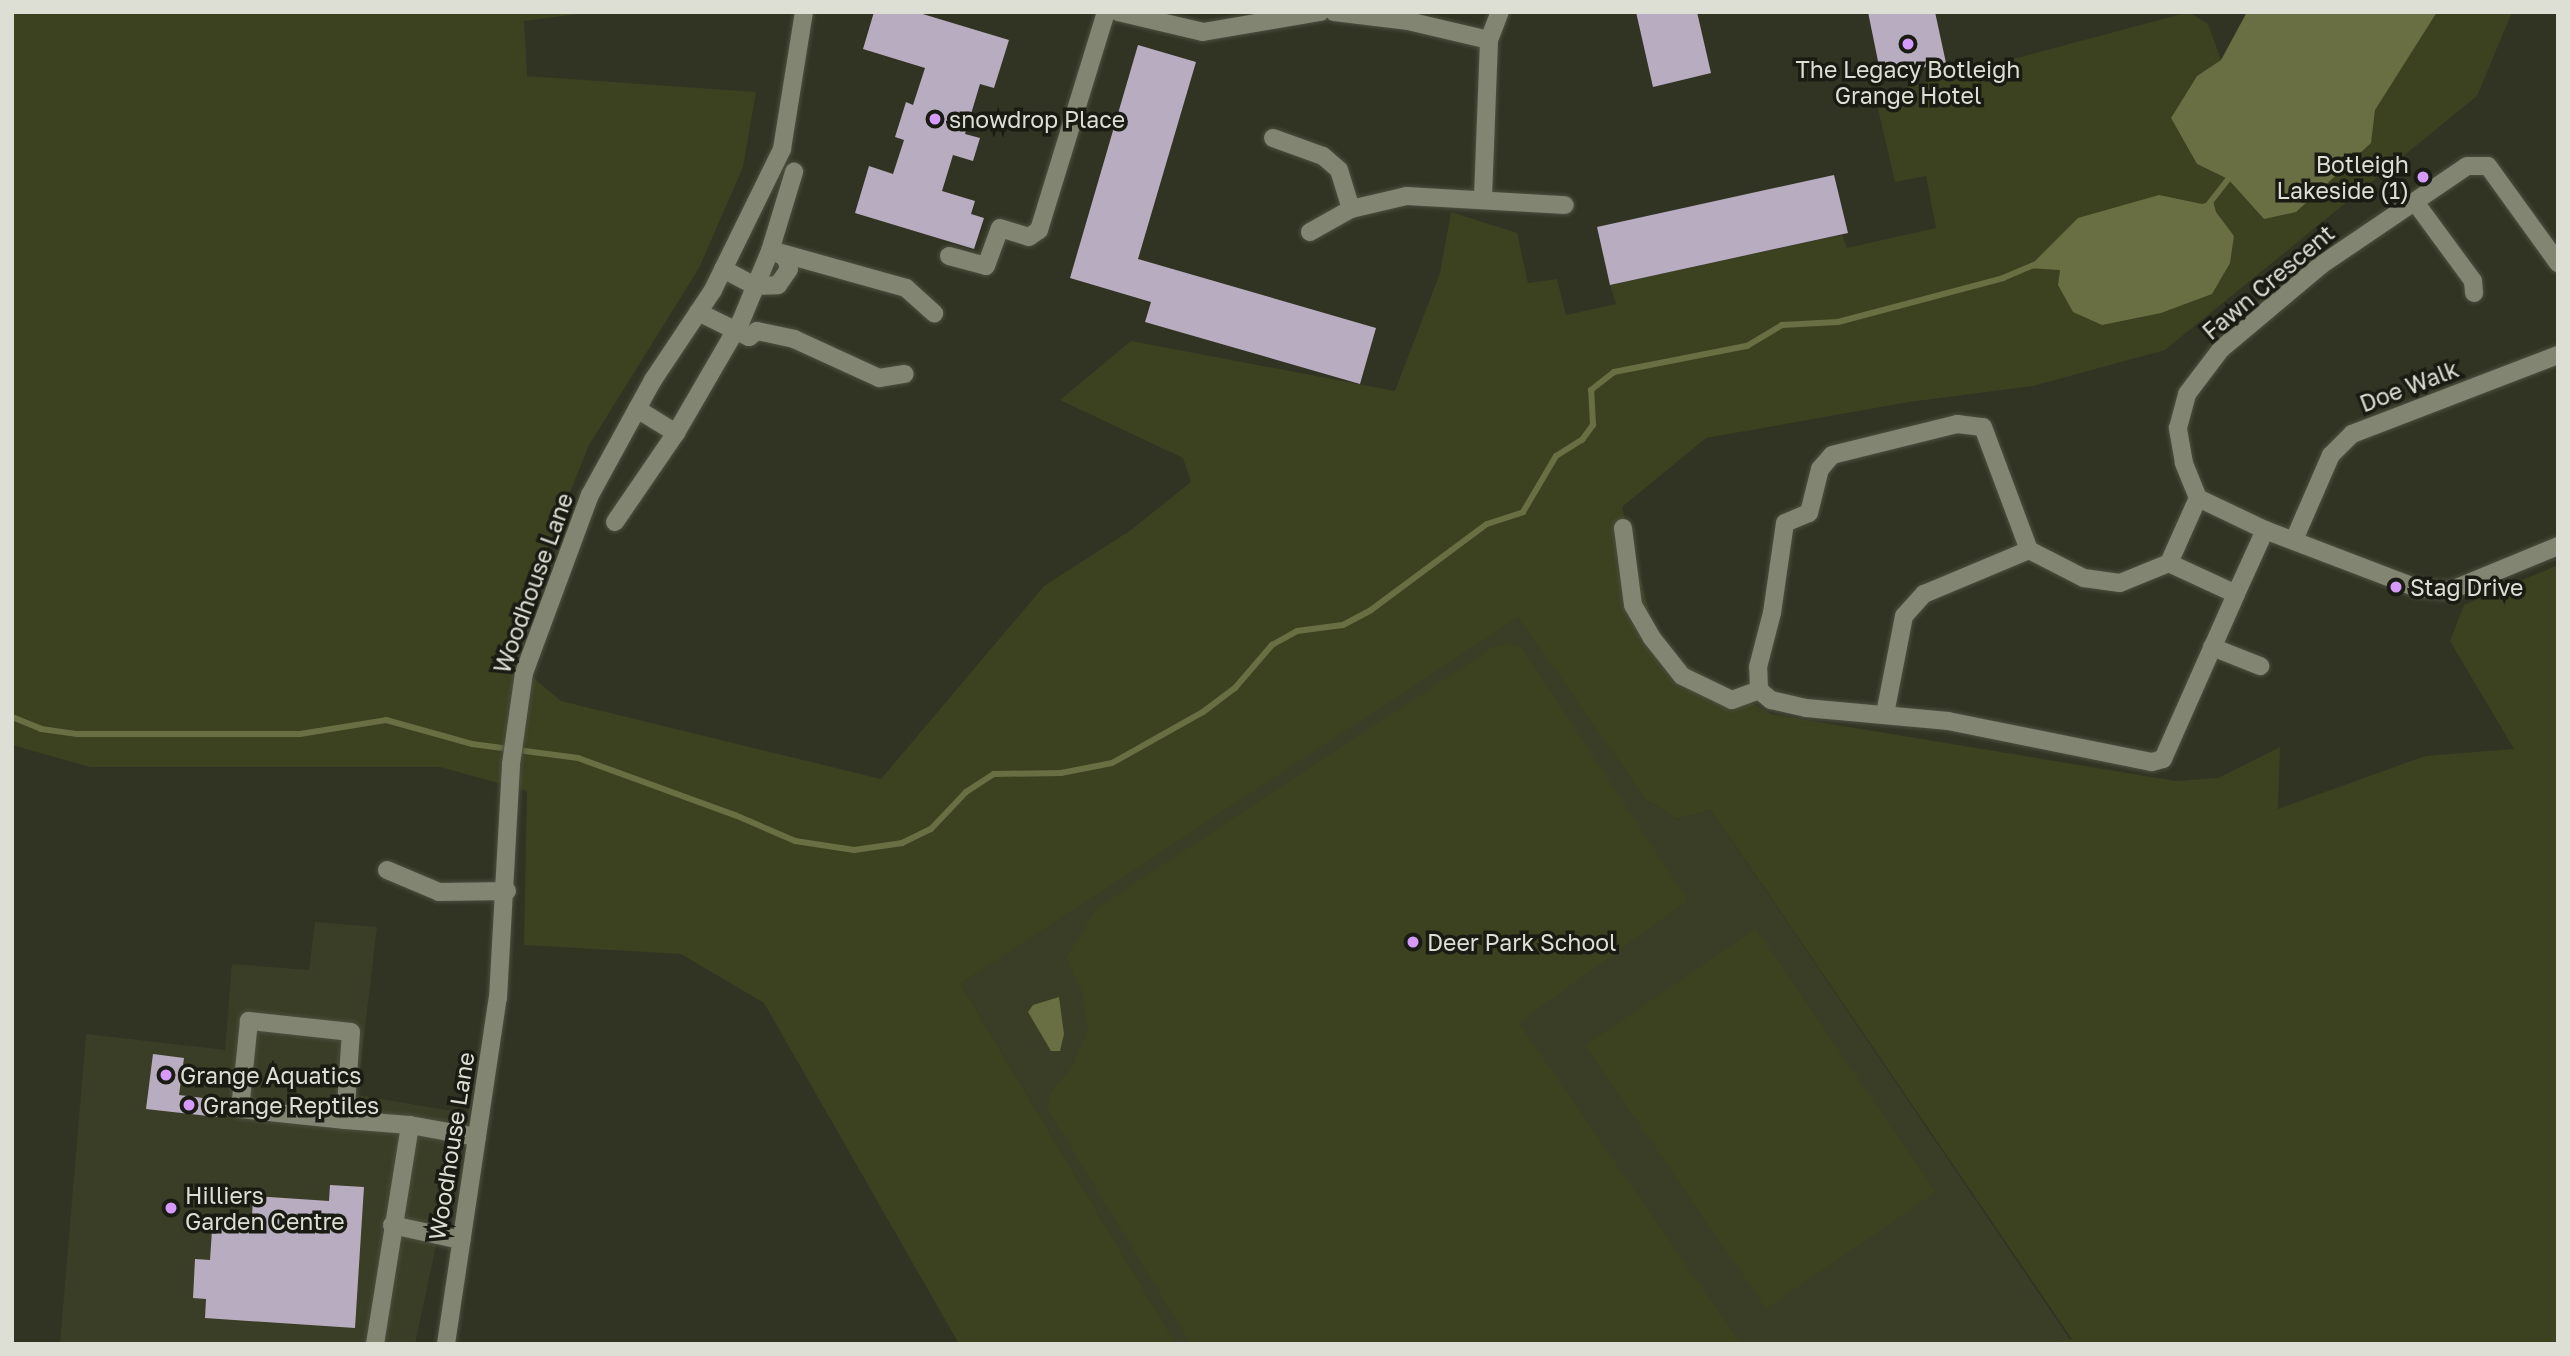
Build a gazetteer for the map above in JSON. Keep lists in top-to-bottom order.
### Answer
{
  "streets": {
    "street": ["Fawn Crescent", "Doe Walk", "Woodhouse Lane"]
  },
  "places": [
    "The Legacy Botleigh Grange Hotel",
    "snowdrop Place",
    "Botleigh Lakeside (1)",
    "Stag Drive",
    "Deer Park School",
    "Grange Aquatics",
    "Grange Reptiles",
    "Hilliers Garden Centre"
  ]
}
